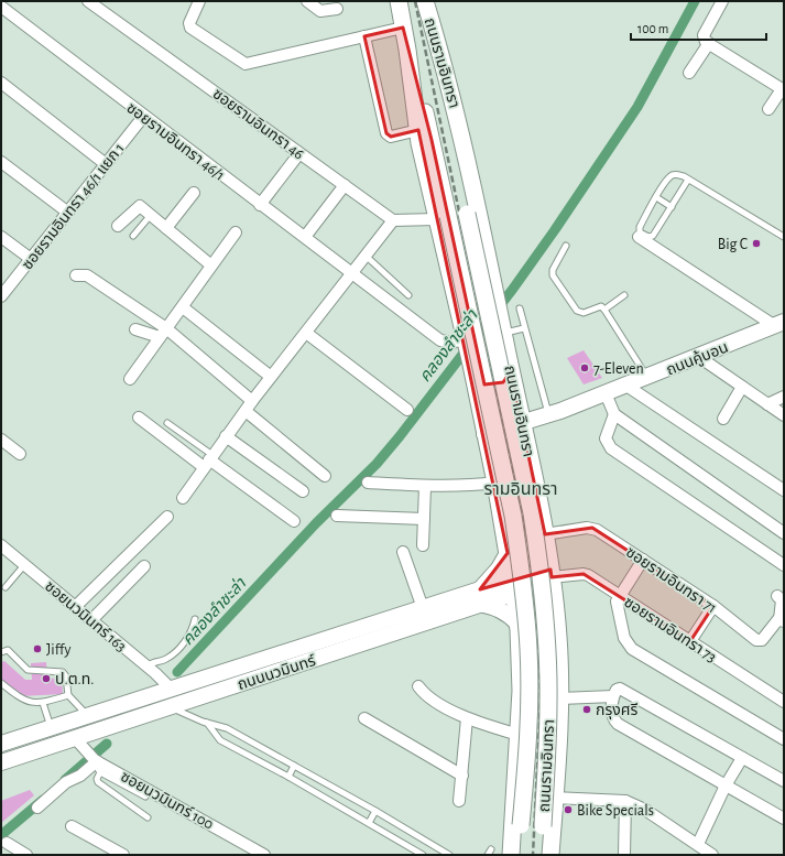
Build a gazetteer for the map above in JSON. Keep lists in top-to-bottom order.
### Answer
{
  "streets": {
    "main road": ["ถนนรามอินทรา", "ถนนคู้บอน", "ถนนนวมินทร์"],
    "street": [
      "ซอยรามอินทรา 46",
      "ซอยรามอินทรา 46/1",
      "ซอยรามอินทรา 46/1 แยก 1",
      "ซอยรามอินทรา 71",
      "ซอยนวมินทร์ 163",
      "ซอยรามอินทรา 73",
      "ซอยนวมินทร์ 100"
    ]
  },
  "crossings": [
    ["ถนนรามอินทรา", "ซอยรามอินทรา 46/1"],
    ["ถนนรามอินทรา", "ถนนคู้บอน"],
    ["ถนนรามอินทรา", "ซอยรามอินทรา 71"],
    ["ถนนรามอินทรา", "ซอยรามอินทรา 73"],
    ["ถนนรามอินทรา", "ถนนนวมินทร์"],
    ["ซอยรามอินทรา 46/1", "ซอยรามอินทรา 46/1 แยก 1"],
    ["ซอยนวมินทร์ 163", "ถนนนวมินทร์"],
    ["ซอยรามอินทรา 73", "ถนนนวมินทร์"],
    ["ถนนนวมินทร์", "ซอยนวมินทร์ 100"]
  ],
  "districts": ["รามอินทรา"],
  "water": ["คลองลำชะล่า"],
  "places": [
    "Big C",
    "7-Eleven",
    "Jiffy",
    "ป.ต.ท.",
    "กรุงศรี",
    "Bike Specials"
  ],
  "scale_bar": "100 m"
}
